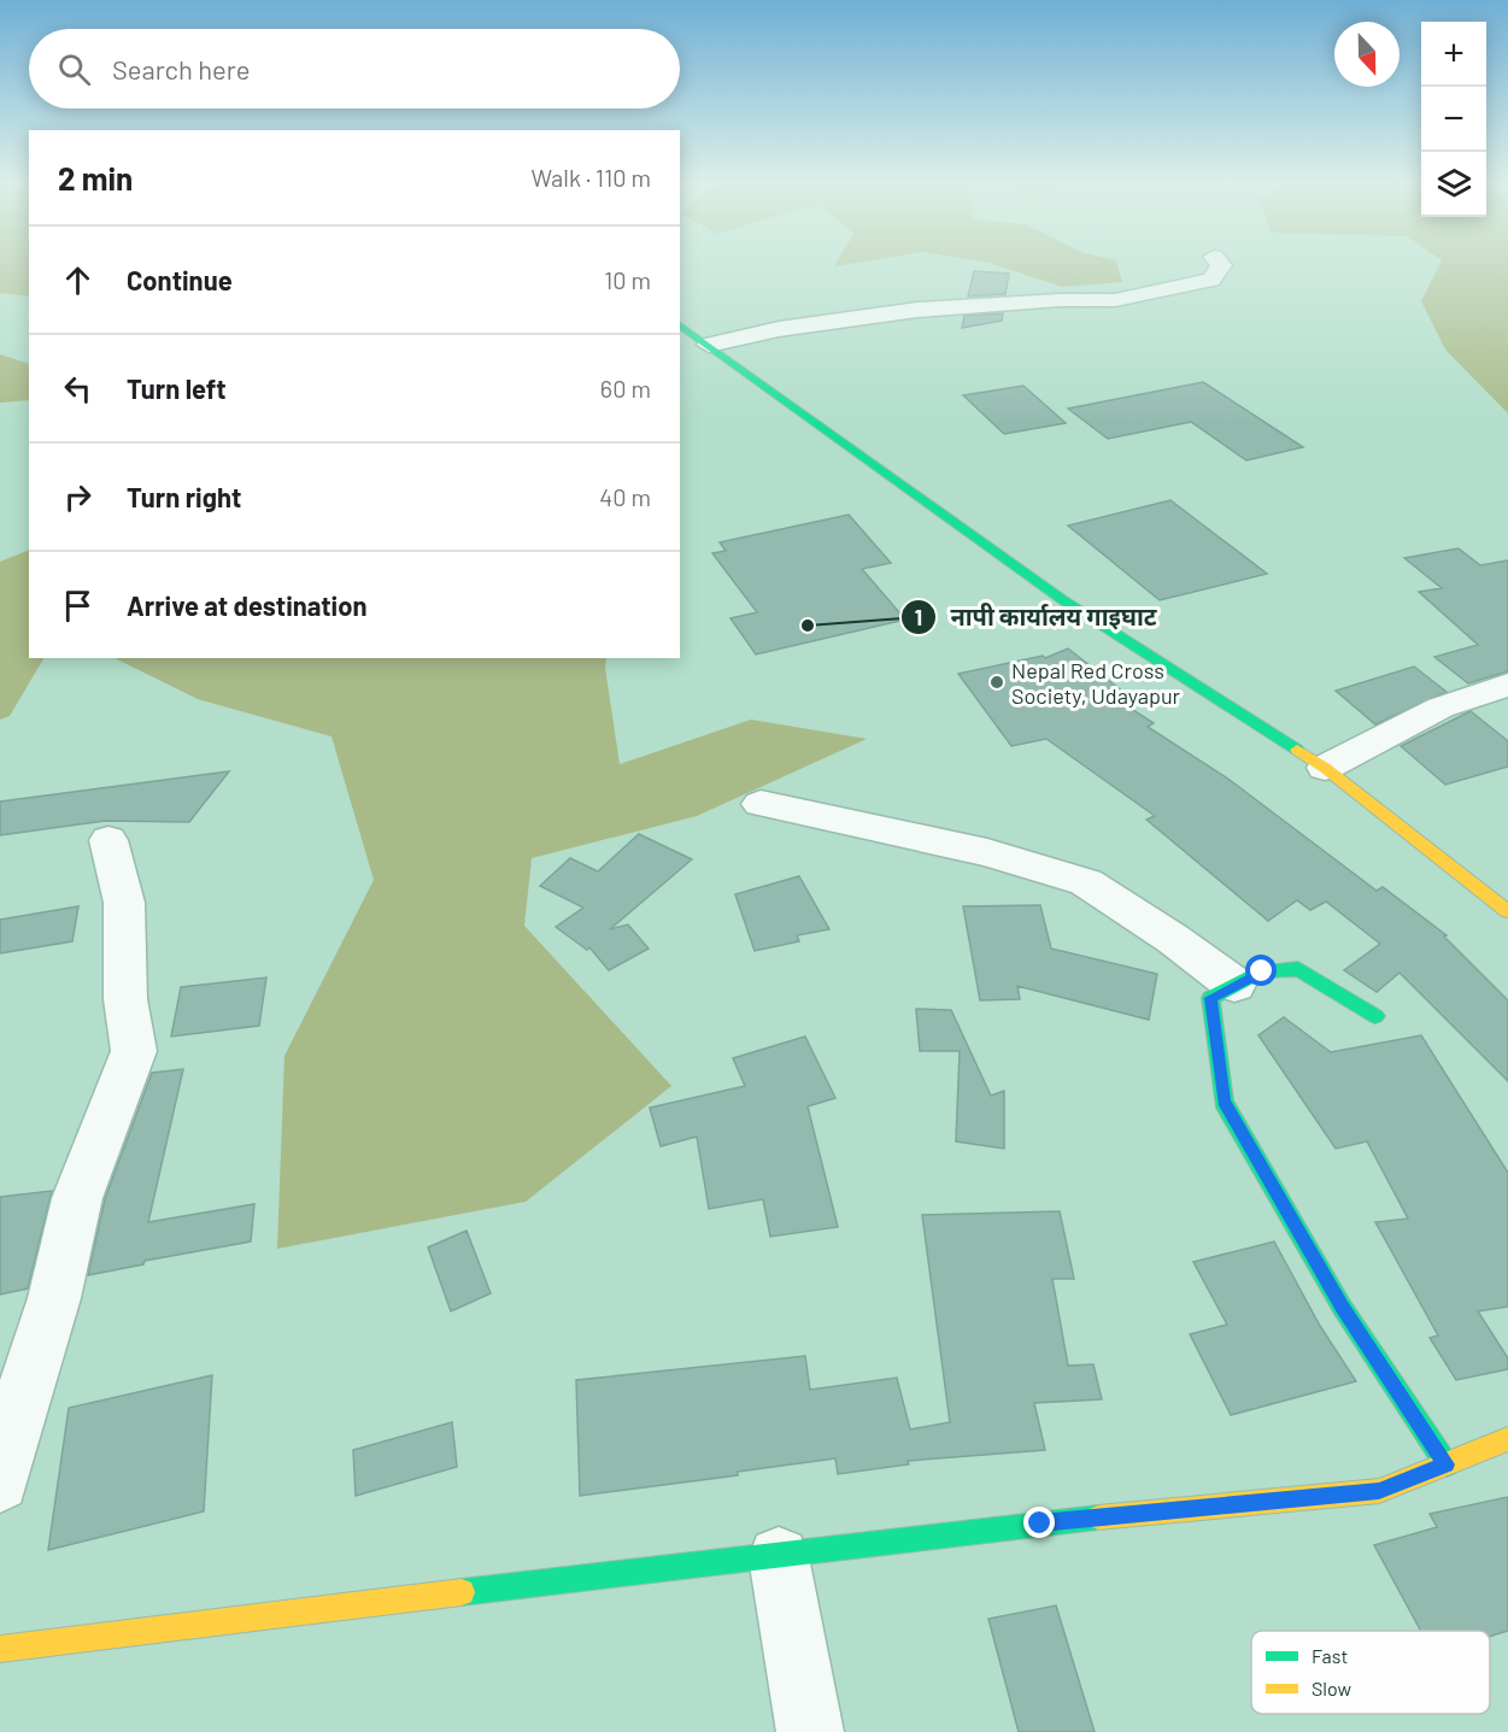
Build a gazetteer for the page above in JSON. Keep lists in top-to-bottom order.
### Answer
{
  "places": ["नापी कार्यालय गाइघाट", "Nepal Red Cross Society, Udayapur"],
  "legend": ["Fast", "Slow"],
  "north": "bottom",
  "page": {
    "map_buttons": ["+", "−"],
    "search": "Search here",
    "heading": ["2 min", "Walk · 110 m"],
    "list": [
      ["Continue", "10 m"],
      ["Turn left", "60 m"],
      ["Turn right", "40 m"],
      "Arrive at destination"
    ]
  }
}
